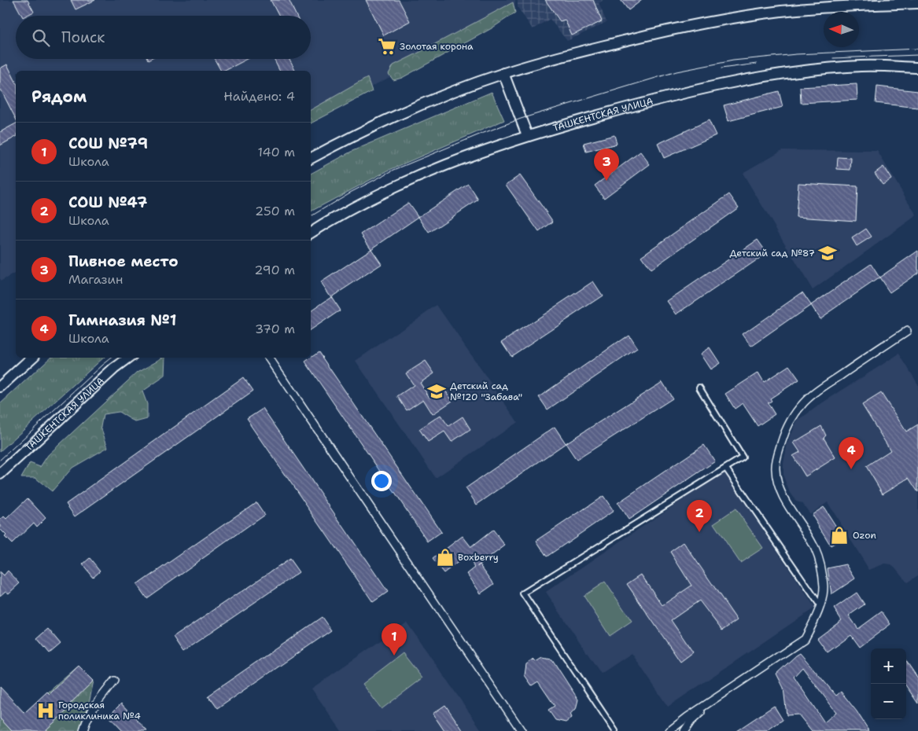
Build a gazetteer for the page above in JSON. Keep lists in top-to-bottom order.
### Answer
{
  "streets": {
    "main road": ["ТАШКЕНТСКАЯ УЛИЦА"]
  },
  "places": {
    "supermarket": ["Золотая корона"],
    "school or university": ["Детский сад №87", "Детский сад №120 \"Забава\""],
    "shop": ["Ozon", "Boxberry"],
    "hospital": ["Городская поликлиника №4"]
  },
  "north": "left",
  "page": {
    "search": "Поиск",
    "heading": ["Рядом", "Найдено: 4"],
    "list": [
      {
        "mark": "1",
        "name": "СОШ №79",
        "note": "Школа",
        "value": "140 m"
      },
      {
        "mark": "2",
        "name": "СОШ №47",
        "note": "Школа",
        "value": "250 m"
      },
      {
        "mark": "3",
        "name": "Пивное место",
        "note": "Магазин",
        "value": "290 m"
      },
      {
        "mark": "4",
        "name": "Гимназия №1",
        "note": "Школа",
        "value": "370 m"
      }
    ],
    "pins": [
      "3",
      "4",
      "2",
      "1"
    ],
    "map_buttons": ["+", "−"]
  }
}
